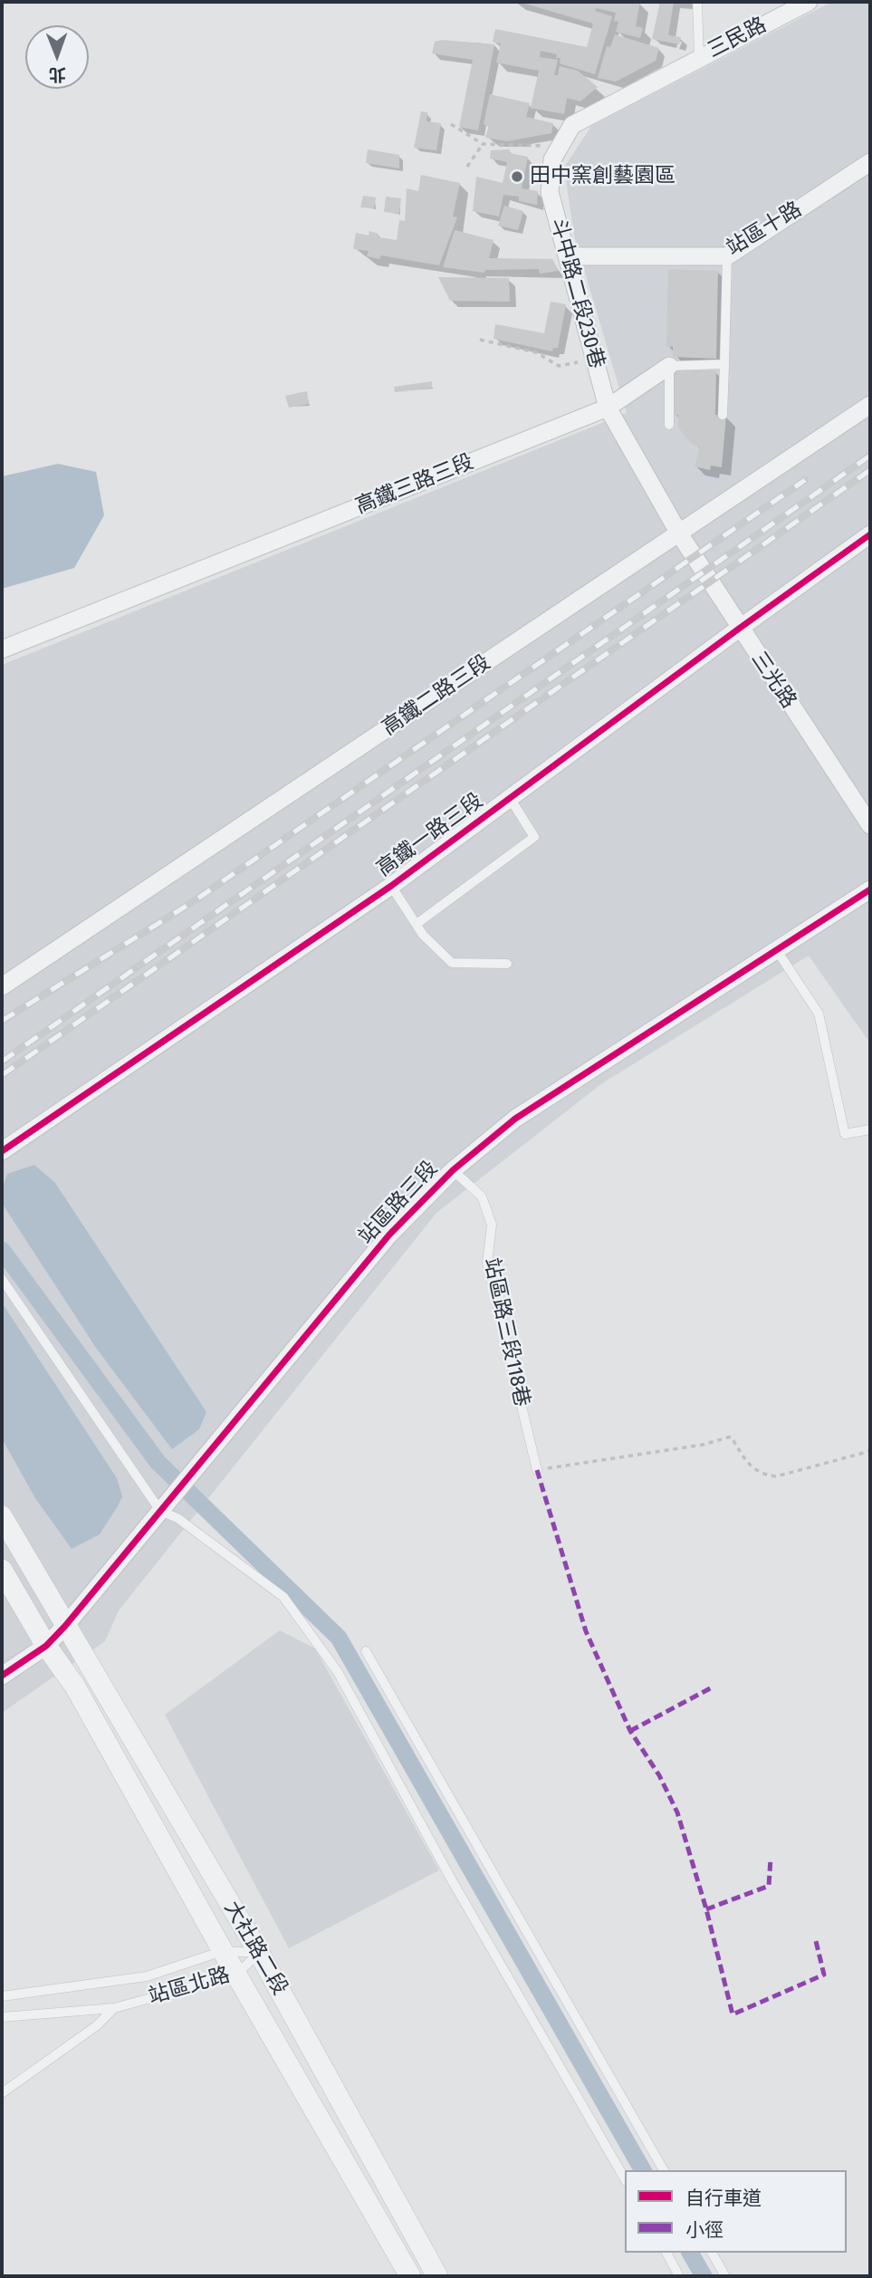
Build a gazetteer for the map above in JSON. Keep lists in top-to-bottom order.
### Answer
{
  "streets": {
    "street": [
      "三民路",
      "站區十路",
      "斗中路二段230巷",
      "高鐵三路三段",
      "三光路",
      "高鐵二路三段",
      "高鐵一路三段",
      "站區路三段",
      "大社路二段"
    ],
    "lane": ["站區路三段118巷", "站區北路"]
  },
  "crossings": [
    ["三民路", "斗中路二段230巷"],
    ["站區十路", "斗中路二段230巷"],
    ["斗中路二段230巷", "高鐵三路三段"],
    ["斗中路二段230巷", "三光路"],
    ["斗中路二段230巷", "高鐵二路三段"],
    ["三光路", "高鐵二路三段"],
    ["三光路", "高鐵一路三段"],
    ["站區路三段", "站區路三段118巷"],
    ["站區路三段", "大社路二段"],
    ["大社路二段", "站區北路"]
  ],
  "places": ["田中窯創藝園區"],
  "legend": ["自行車道", "小徑"],
  "north": "bottom"
}
